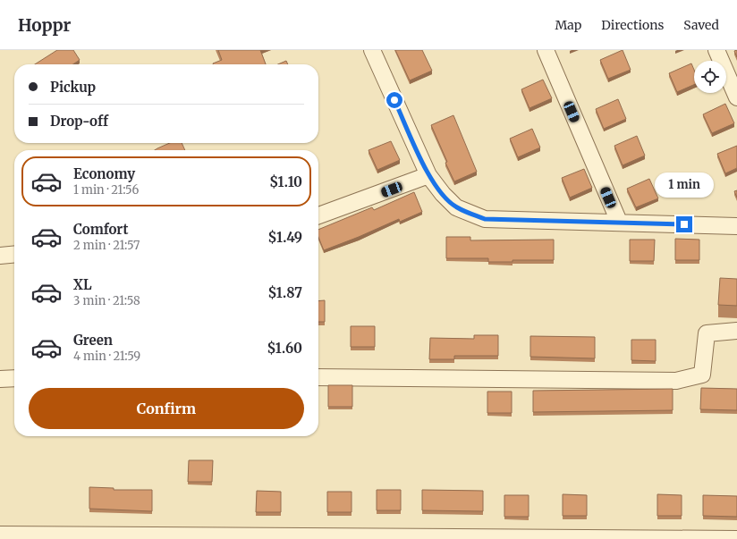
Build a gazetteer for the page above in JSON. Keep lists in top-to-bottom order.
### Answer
{
  "page": {
    "header": "Hoppr",
    "nav": ["Map", "Directions", "Saved"],
    "banner": ["Pickup", "Drop-off"],
    "list": [
      {
        "name": "Economy",
        "note": "1 min · 21:56",
        "value": "$1.10"
      },
      {
        "name": "Comfort",
        "note": "2 min · 21:57",
        "value": "$1.49"
      },
      {
        "name": "XL",
        "note": "3 min · 21:58",
        "value": "$1.87"
      },
      {
        "name": "Green",
        "note": "4 min · 21:59",
        "value": "$1.60"
      }
    ],
    "bubble": "1 min",
    "buttons": "Confirm"
  }
}
